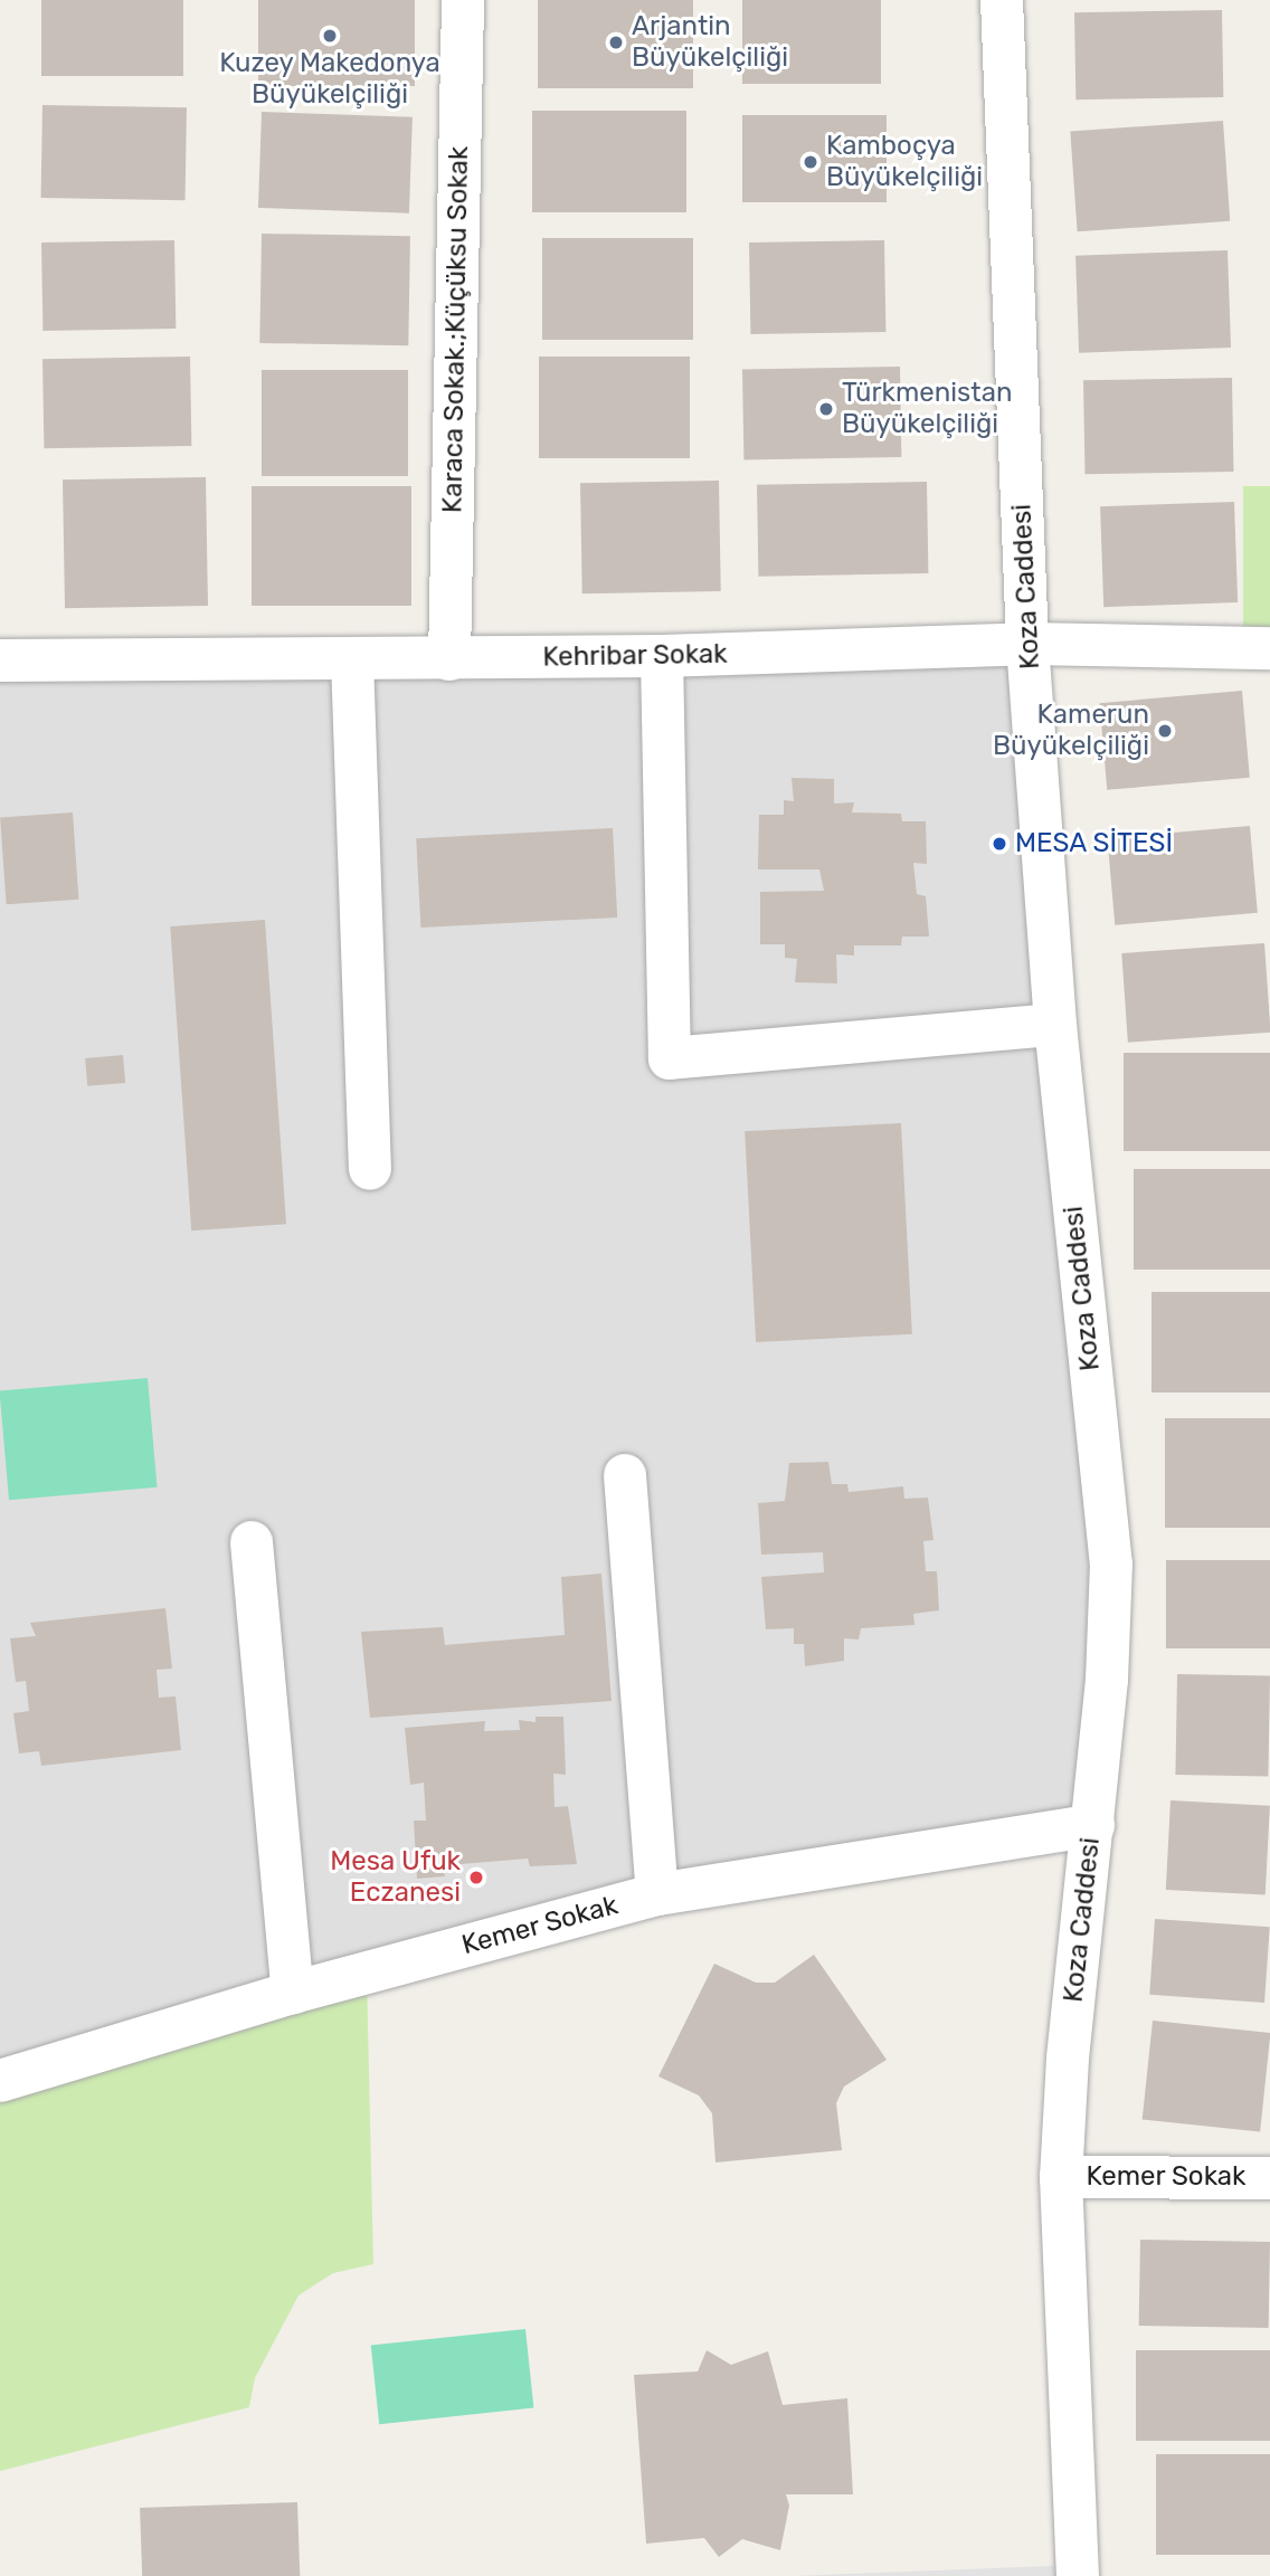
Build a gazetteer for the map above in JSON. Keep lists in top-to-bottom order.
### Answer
{
  "streets": {
    "street": [
      "Karaca Sokak.;Küçüksu Sokak",
      "Koza Caddesi",
      "Kehribar Sokak",
      "Kemer Sokak"
    ]
  },
  "crossings": [
    ["Karaca Sokak.;Küçüksu Sokak", "Kehribar Sokak"],
    ["Koza Caddesi", "Kehribar Sokak"],
    ["Koza Caddesi", "Kemer Sokak"]
  ],
  "places": [
    "Kuzey Makedonya Büyükelçiliği",
    "Arjantin Büyükelçiliği",
    "Kamboçya Büyükelçiliği",
    "Türkmenistan Büyükelçiliği",
    "Kamerun Büyükelçiliği",
    "MESA SİTESİ",
    "Mesa Ufuk Eczanesi"
  ]
}
